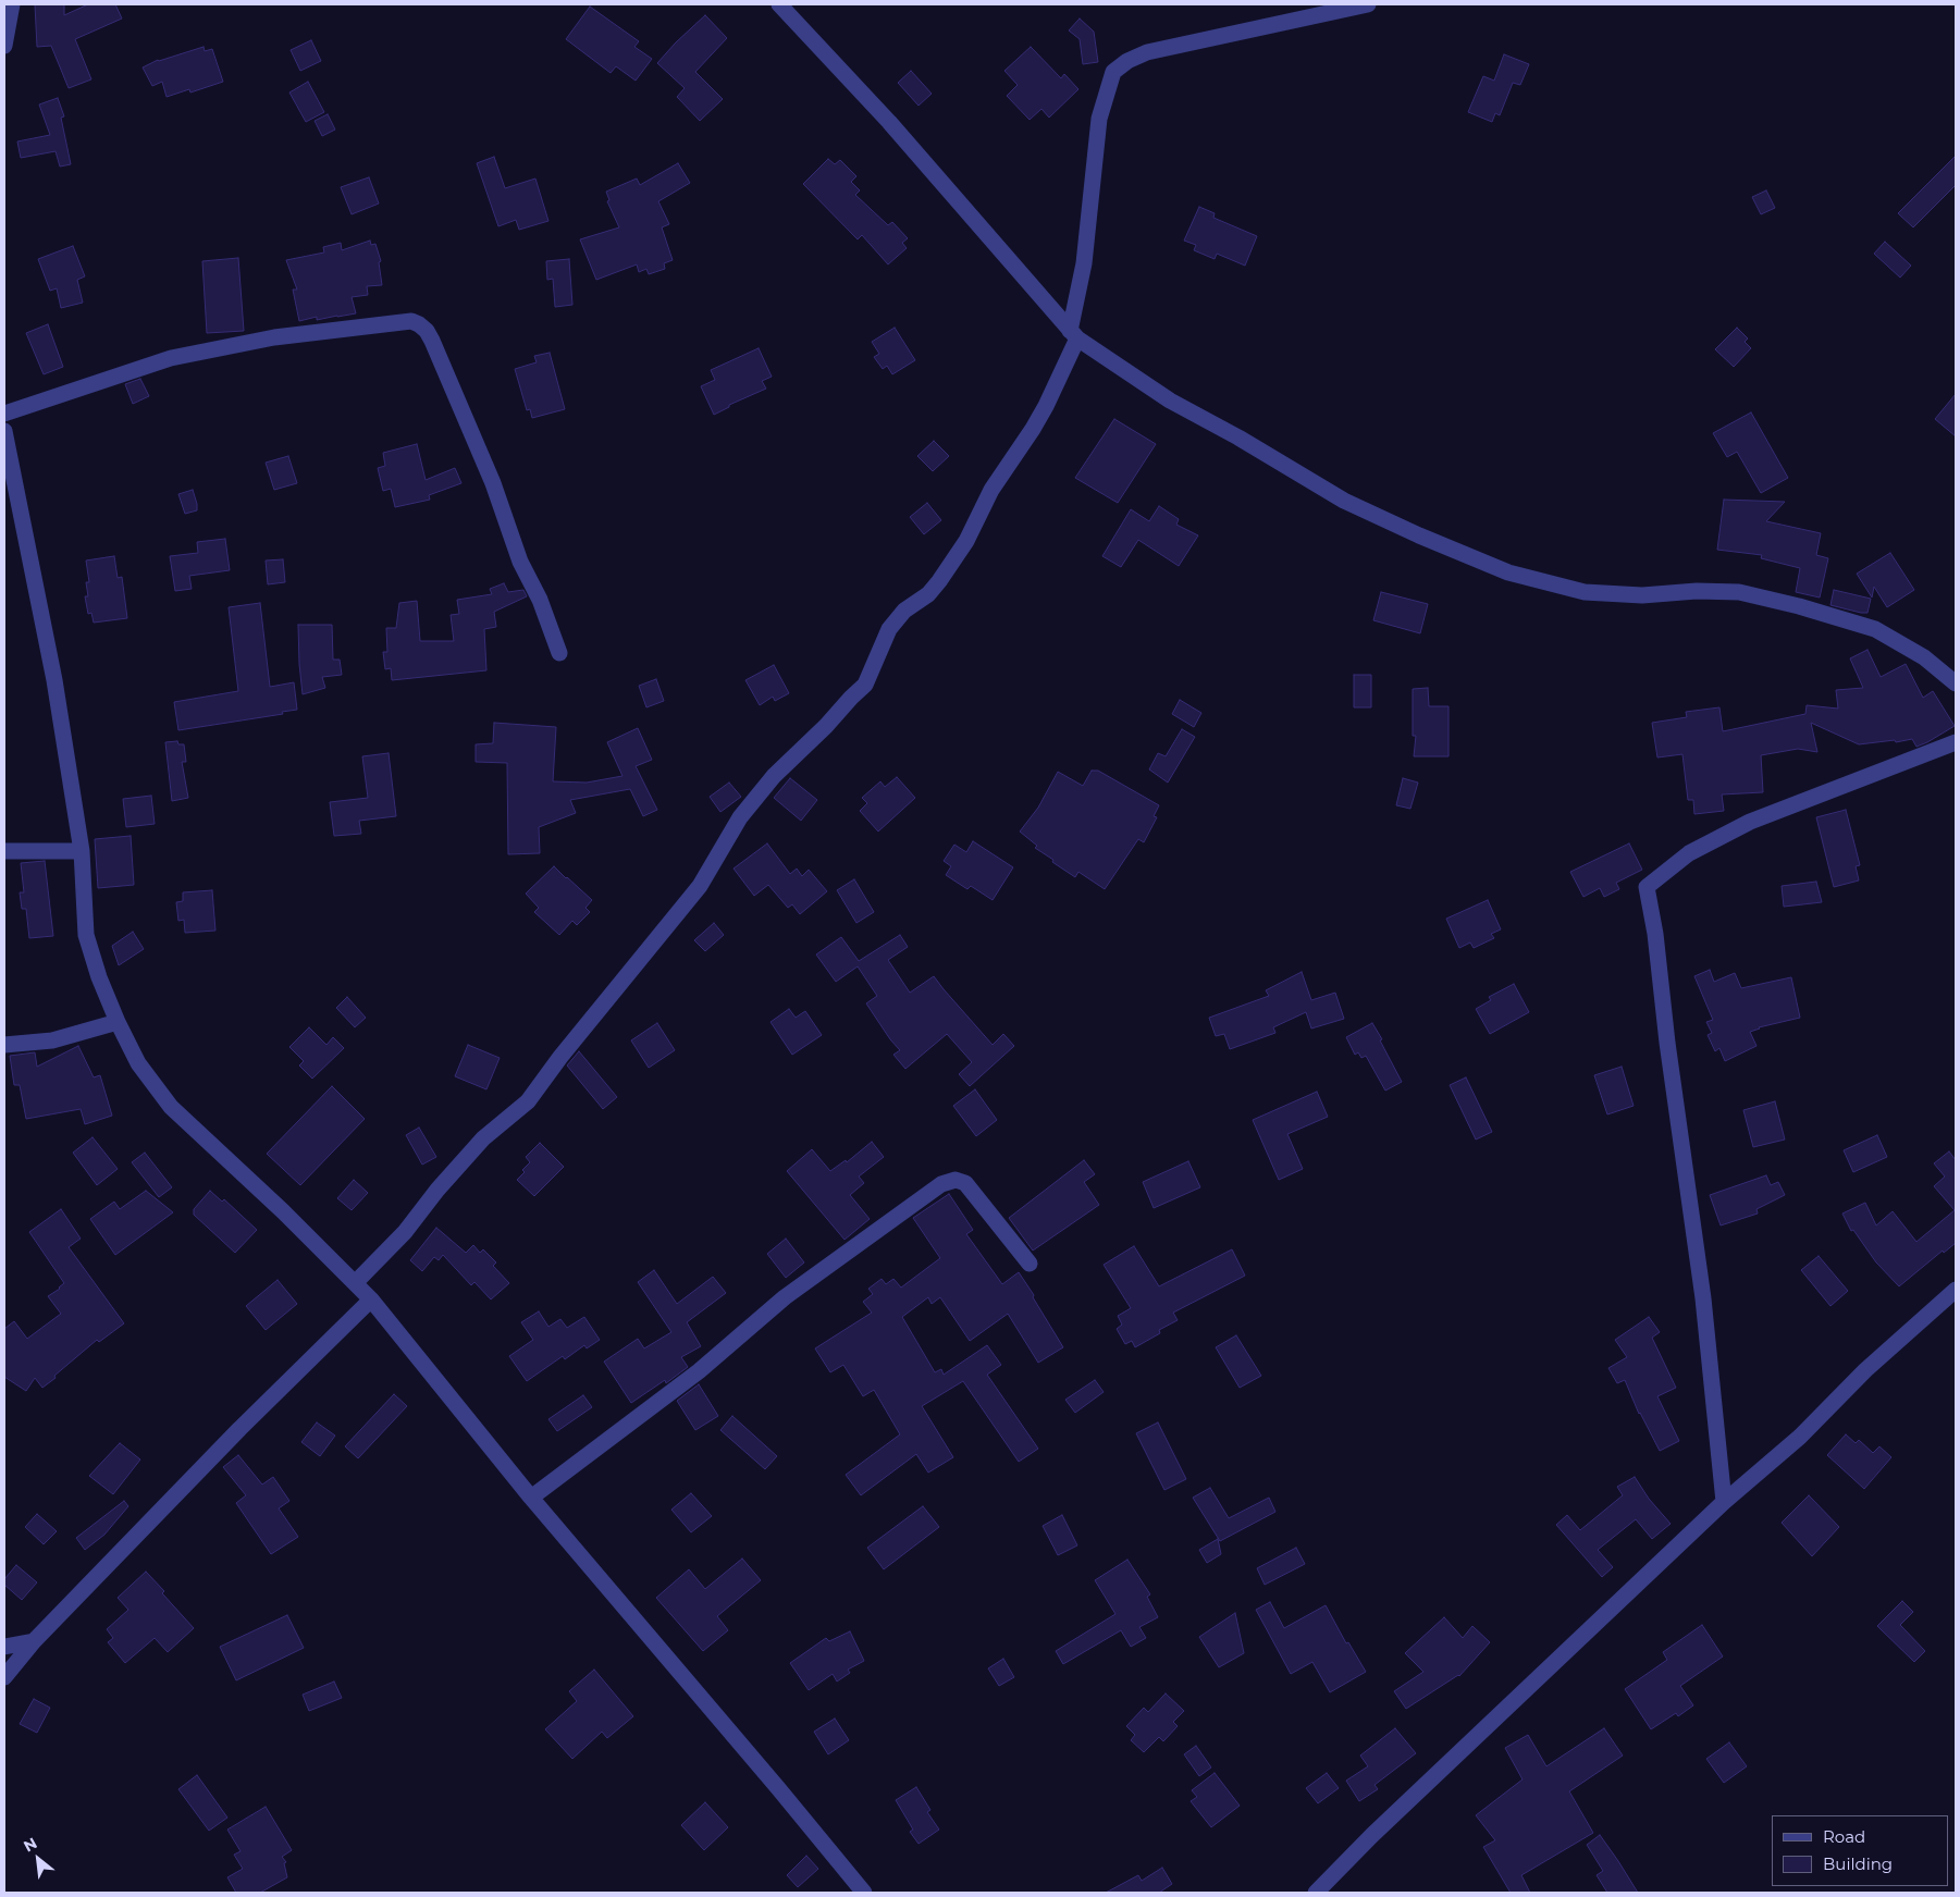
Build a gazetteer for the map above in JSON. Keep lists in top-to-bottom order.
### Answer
{
  "legend": ["Road", "Building"],
  "north": "top left"
}
